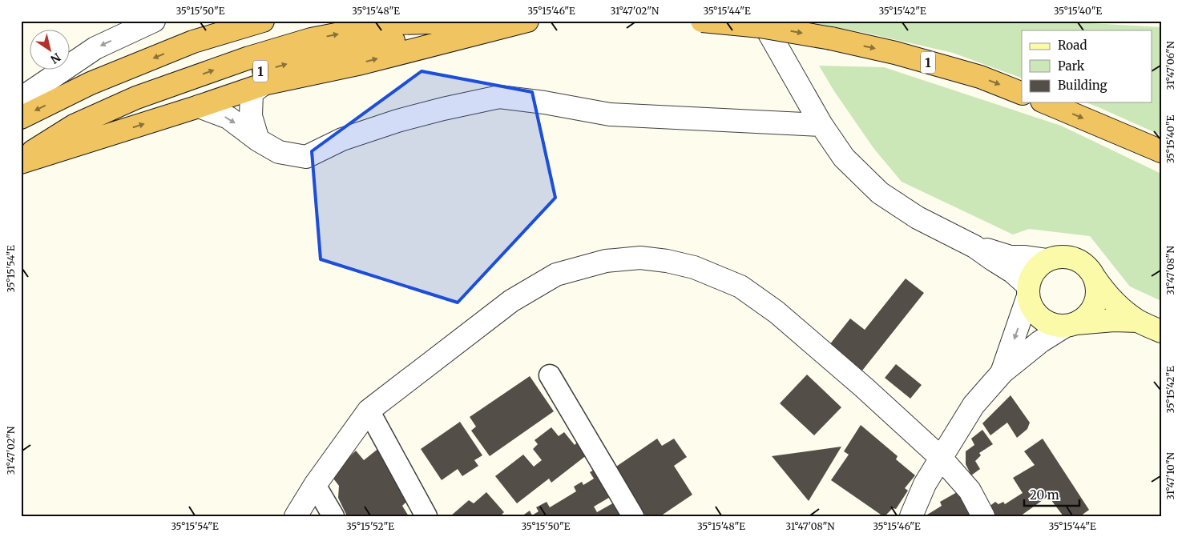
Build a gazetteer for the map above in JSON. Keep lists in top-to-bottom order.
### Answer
{
  "streets": {
    "highway": ["1"]
  },
  "legend": ["Road", "Park", "Building"],
  "scale_bar": "20 m",
  "north": "bottom right",
  "coordinates": [
    "35°15'50\"E",
    "35°15'48\"E",
    "35°15'46\"E",
    "31°47'02\"N",
    "35°15'44\"E",
    "35°15'42\"E",
    "35°15'40\"E",
    "31°47'06\"N",
    "35°15'54\"E",
    "31°47'08\"N",
    "31°47'10\"N",
    "35°15'52\"E"
  ]
}
